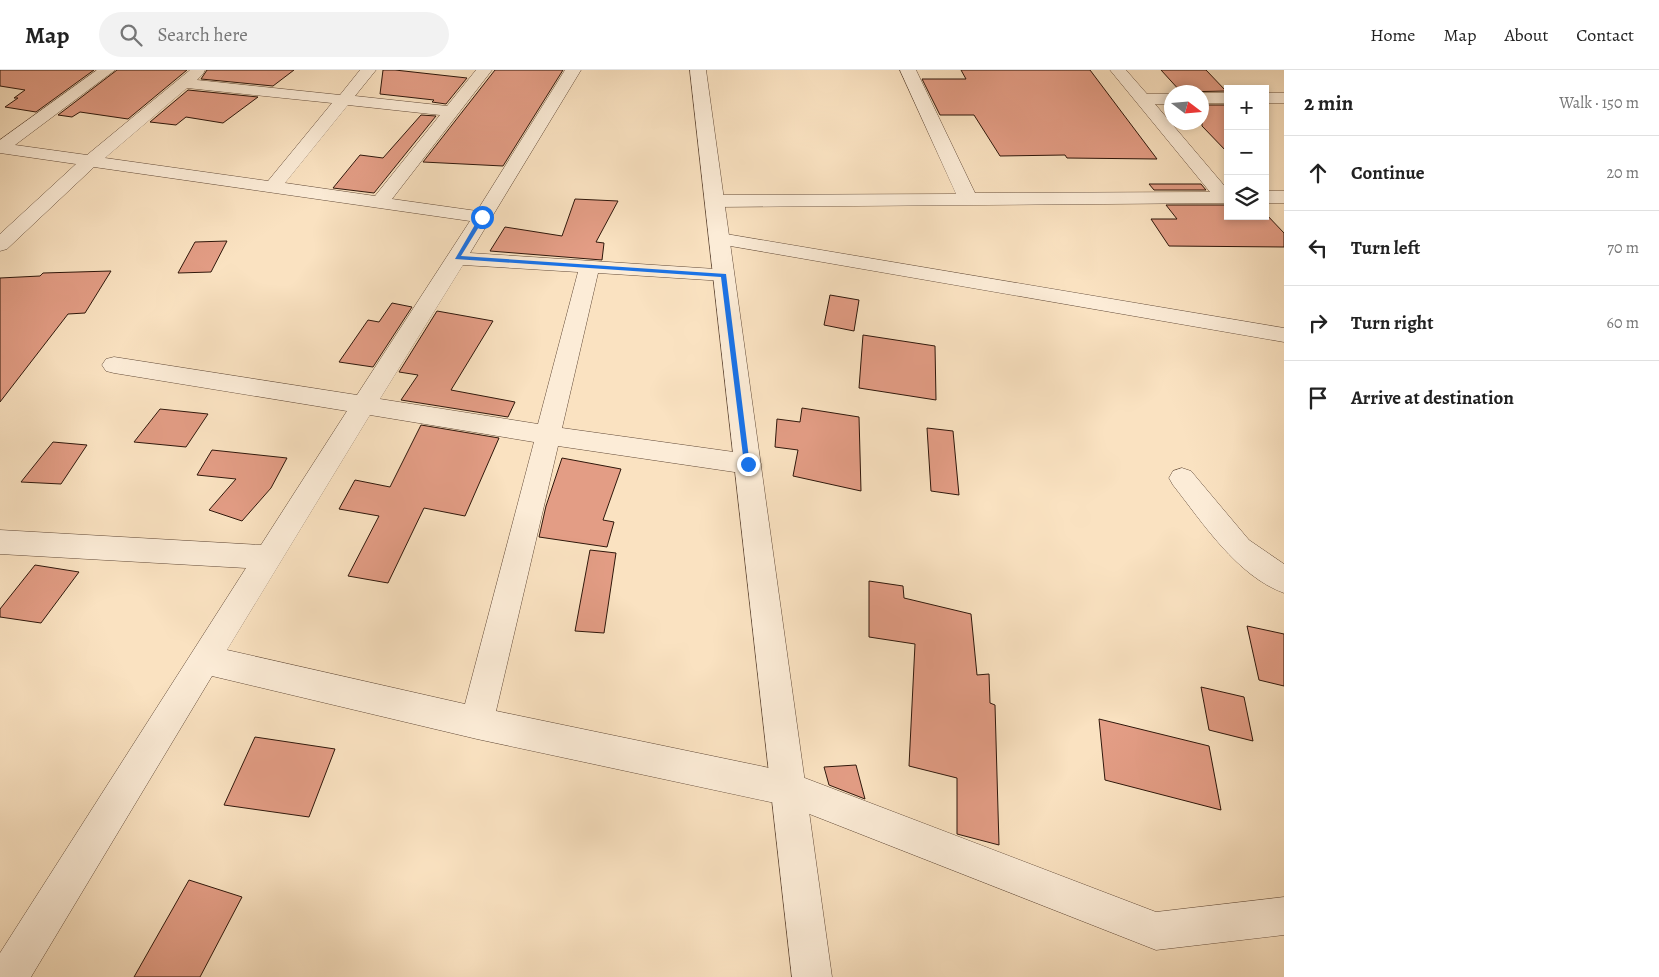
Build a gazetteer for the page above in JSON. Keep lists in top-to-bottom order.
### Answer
{
  "north": "right",
  "page": {
    "header": "Map",
    "search": "Search here",
    "nav": [
      "Home",
      "Map",
      "About",
      "Contact"
    ],
    "heading": ["2 min", "Walk · 150 m"],
    "map_buttons": ["+", "−"],
    "list": [
      ["Continue", "20 m"],
      ["Turn left", "70 m"],
      ["Turn right", "60 m"],
      "Arrive at destination"
    ]
  }
}
